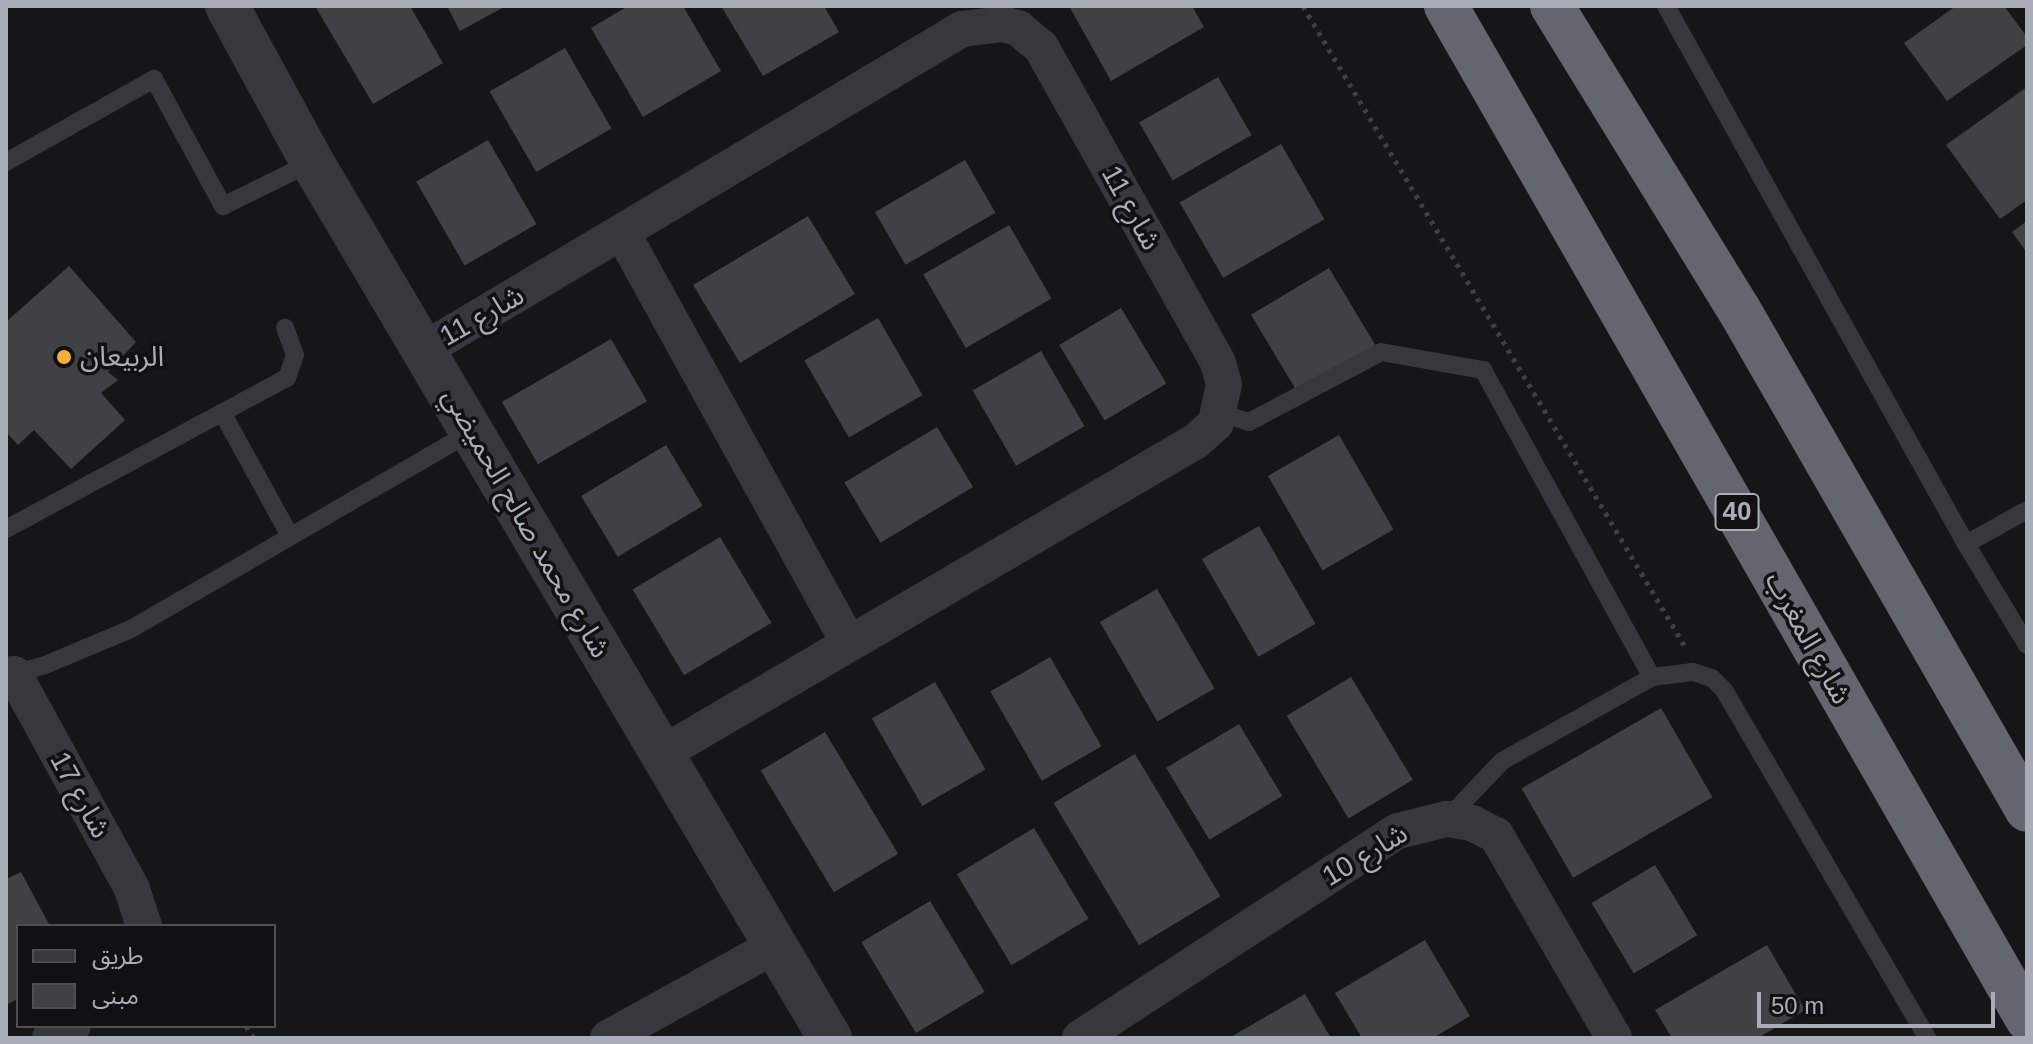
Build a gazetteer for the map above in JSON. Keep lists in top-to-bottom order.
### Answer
{
  "streets": {
    "highway": ["40", "شارع المغرب"],
    "street": [
      "شارع 11",
      "شارع محمد صالح الحميضي",
      "شارع 17",
      "شارع 10"
    ]
  },
  "crossings": [
    ["شارع 11", "شارع محمد صالح الحميضي"]
  ],
  "places": ["الربيعان"],
  "legend": ["طريق", "مبنى"],
  "scale_bar": "50 m"
}
